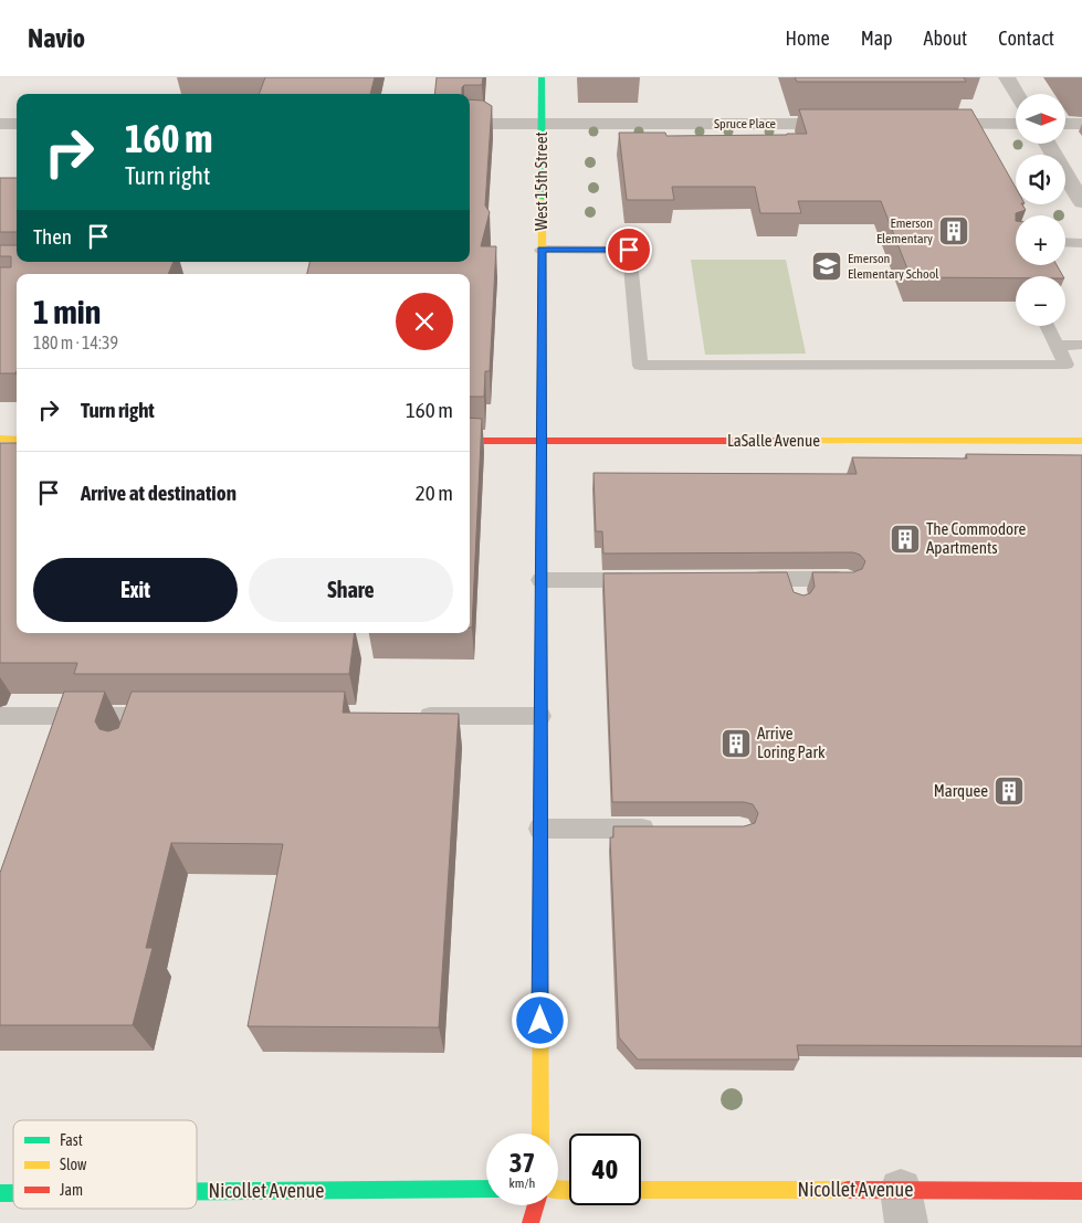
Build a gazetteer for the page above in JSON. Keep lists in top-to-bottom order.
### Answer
{
  "streets": {
    "street": [
      "Spruce Place",
      "West 15th Street",
      "LaSalle Avenue",
      "Nicollet Avenue"
    ]
  },
  "crossings": [
    ["Spruce Place", "West 15th Street"],
    ["West 15th Street", "LaSalle Avenue"]
  ],
  "places": {
    "building": [
      "Emerson Elementary",
      "The Commodore Apartments",
      "Arrive Loring Park",
      "Marquee"
    ],
    "school or university": ["Emerson Elementary School"]
  },
  "legend": ["Fast", "Slow", "Jam"],
  "north": "right",
  "page": {
    "header": "Navio",
    "nav": [
      "Home",
      "Map",
      "About",
      "Contact"
    ],
    "map_buttons": ["+", "−"],
    "turn": ["160 m", "Turn right"],
    "then": "Then",
    "heading": ["1 min", "180 m · 14:39"],
    "list": [
      {
        "name": "Turn right",
        "value": "160 m"
      },
      {
        "name": "Arrive at destination",
        "value": "20 m"
      }
    ],
    "buttons": ["Exit", "Share"],
    "speed": "37 km/h",
    "limit": "40"
  }
}
